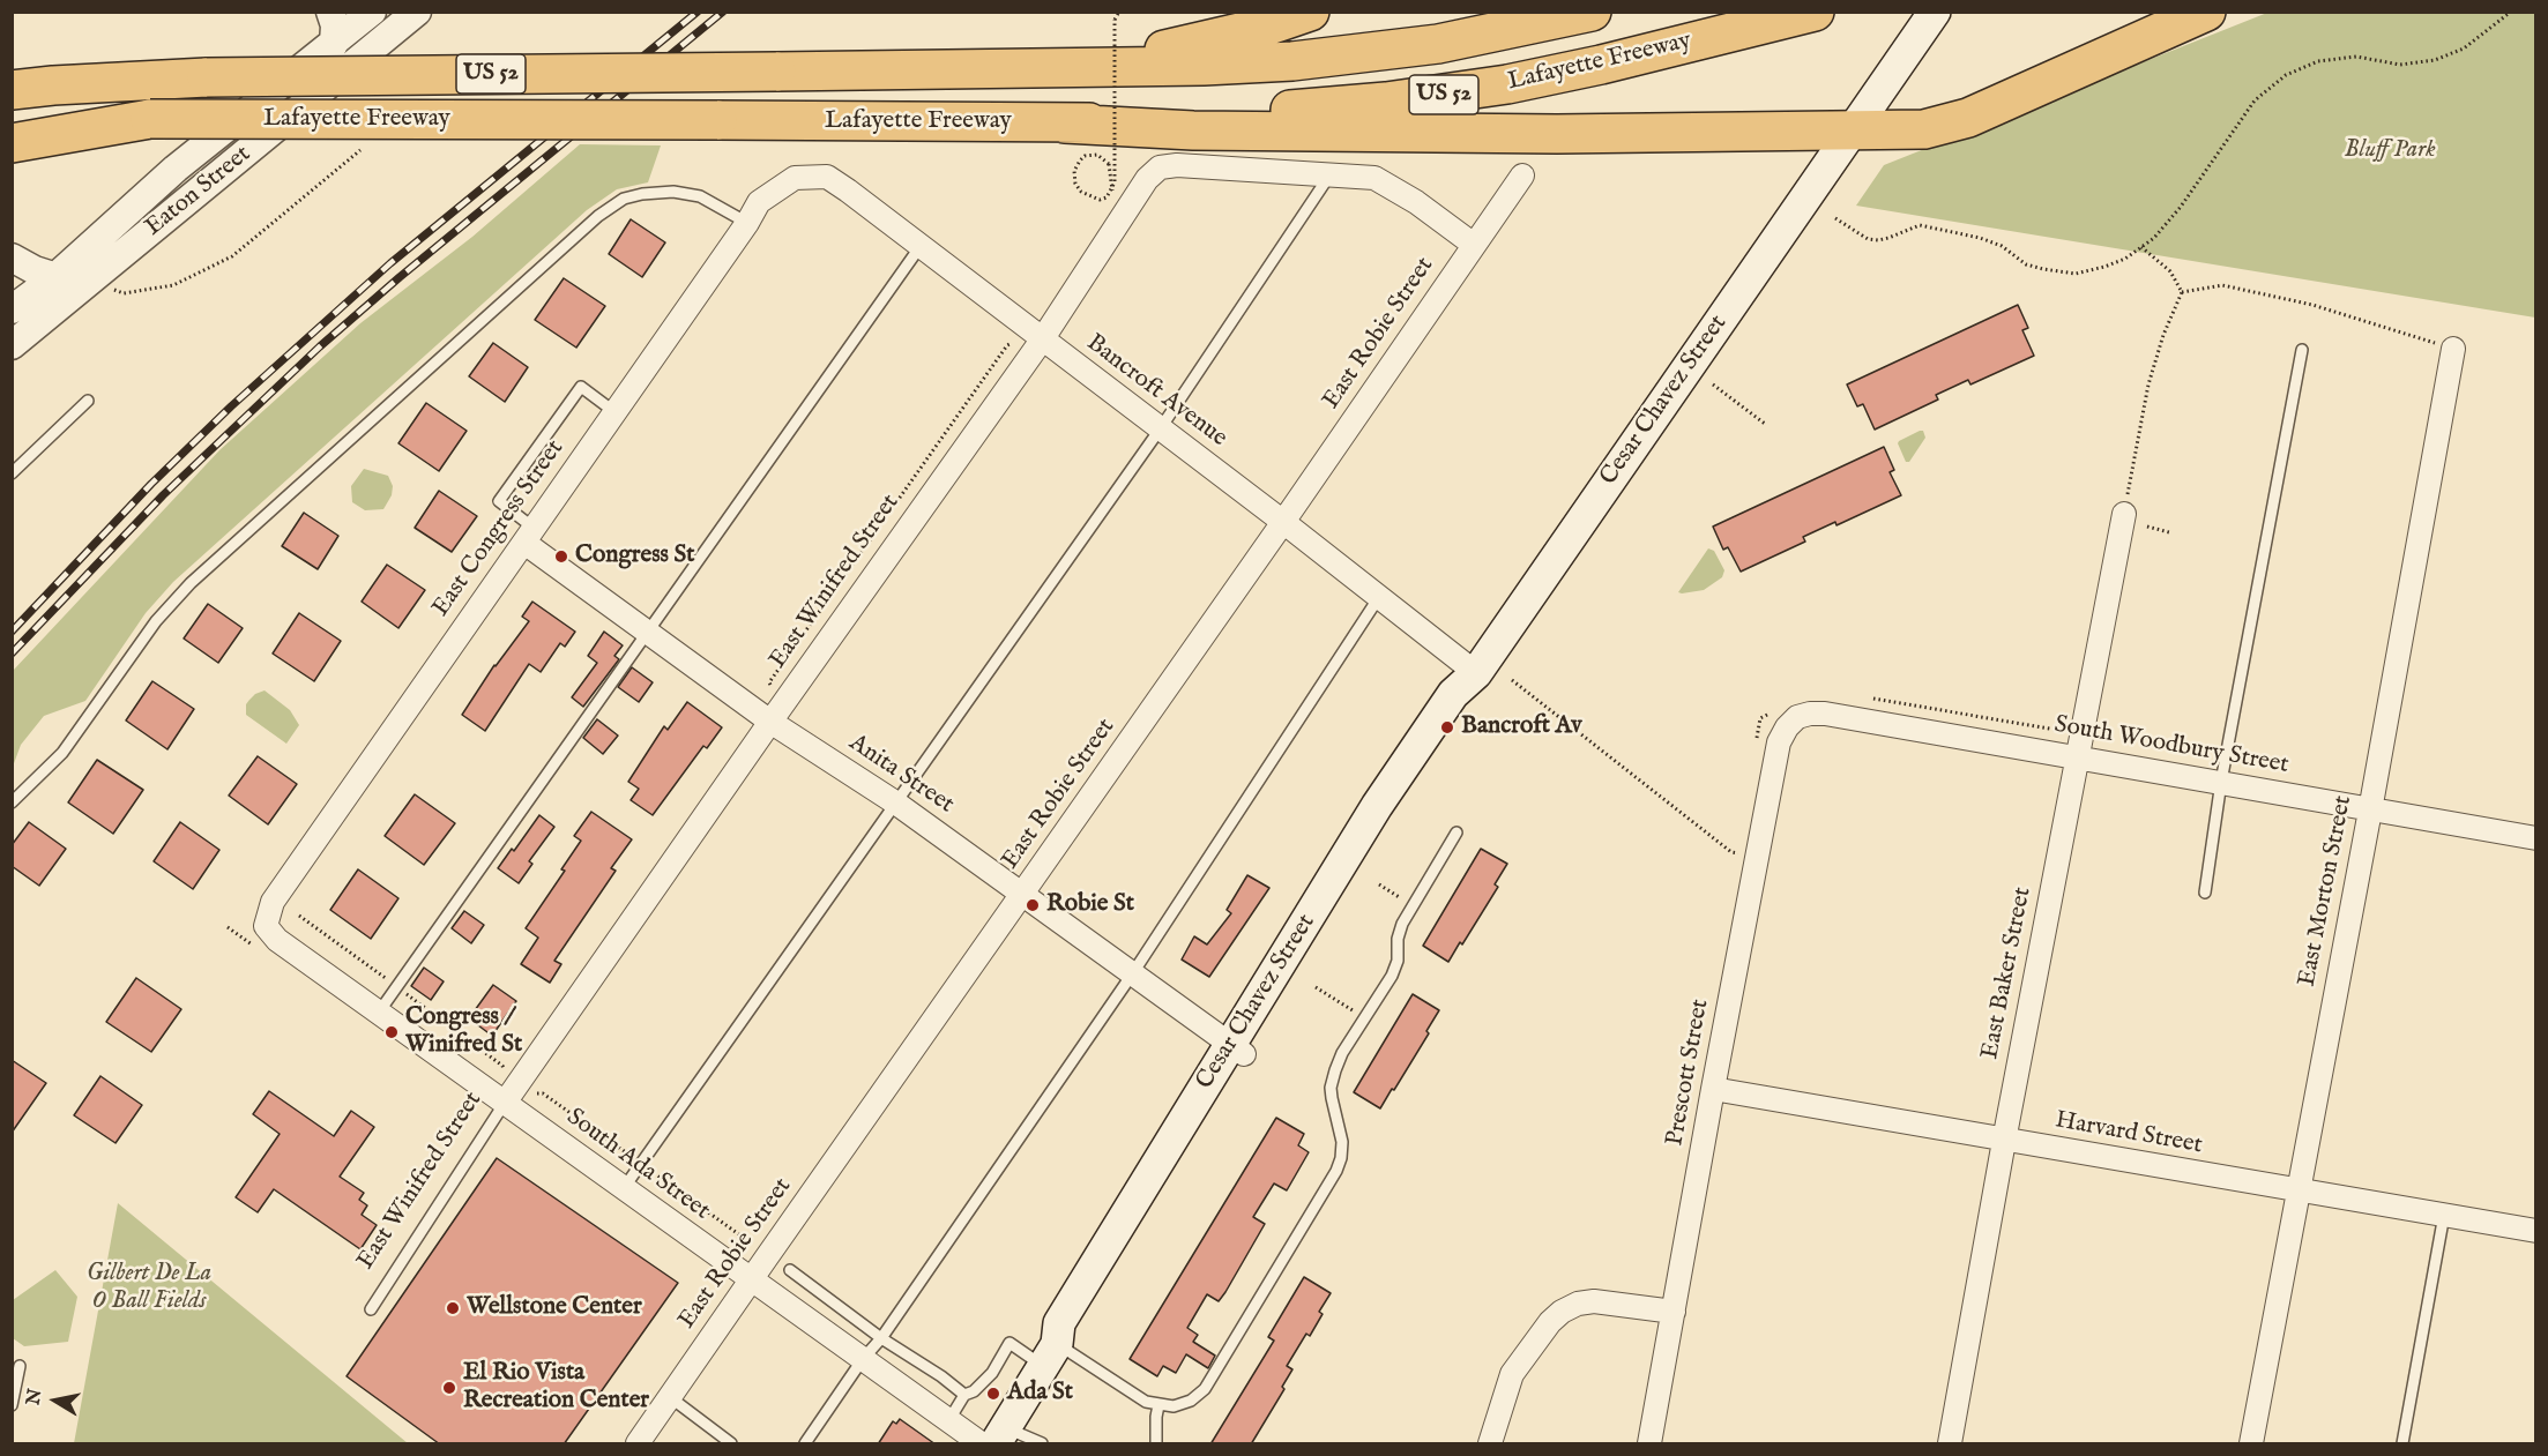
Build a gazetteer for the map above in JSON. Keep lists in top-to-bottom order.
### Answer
{
  "streets": {
    "highway": ["Lafayette Freeway", "US 52"],
    "main road": ["Cesar Chavez Street"],
    "street": [
      "Eaton Street",
      "East Robie Street",
      "Bancroft Avenue",
      "East Congress Street",
      "East Winifred Street",
      "South Woodbury Street",
      "Anita Street",
      "East Morton Street",
      "East Baker Street",
      "Prescott Street",
      "Harvard Street",
      "South Ada Street"
    ]
  },
  "crossings": [
    ["East Robie Street", "Bancroft Avenue"],
    ["East Robie Street", "East Winifred Street"],
    ["East Robie Street", "Anita Street"],
    ["East Robie Street", "South Ada Street"],
    ["Bancroft Avenue", "Cesar Chavez Street"],
    ["Bancroft Avenue", "East Congress Street"],
    ["Bancroft Avenue", "East Winifred Street"],
    ["Cesar Chavez Street", "Anita Street"],
    ["Cesar Chavez Street", "South Ada Street"],
    ["East Congress Street", "Anita Street"],
    ["East Congress Street", "South Ada Street"],
    ["East Winifred Street", "Anita Street"],
    ["East Winifred Street", "South Ada Street"],
    ["South Woodbury Street", "East Morton Street"],
    ["South Woodbury Street", "East Baker Street"],
    ["South Woodbury Street", "Prescott Street"],
    ["East Morton Street", "Harvard Street"],
    ["East Baker Street", "Harvard Street"],
    ["Prescott Street", "Harvard Street"]
  ],
  "parks": ["Bluff Park", "Gilbert De La O Ball Fields"],
  "places": [
    "Congress St",
    "Bancroft Av",
    "Robie St",
    "Congress / Winifred St",
    "Wellstone Center",
    "El Rio Vista Recreation Center",
    "Ada St"
  ],
  "north": "left"
}
